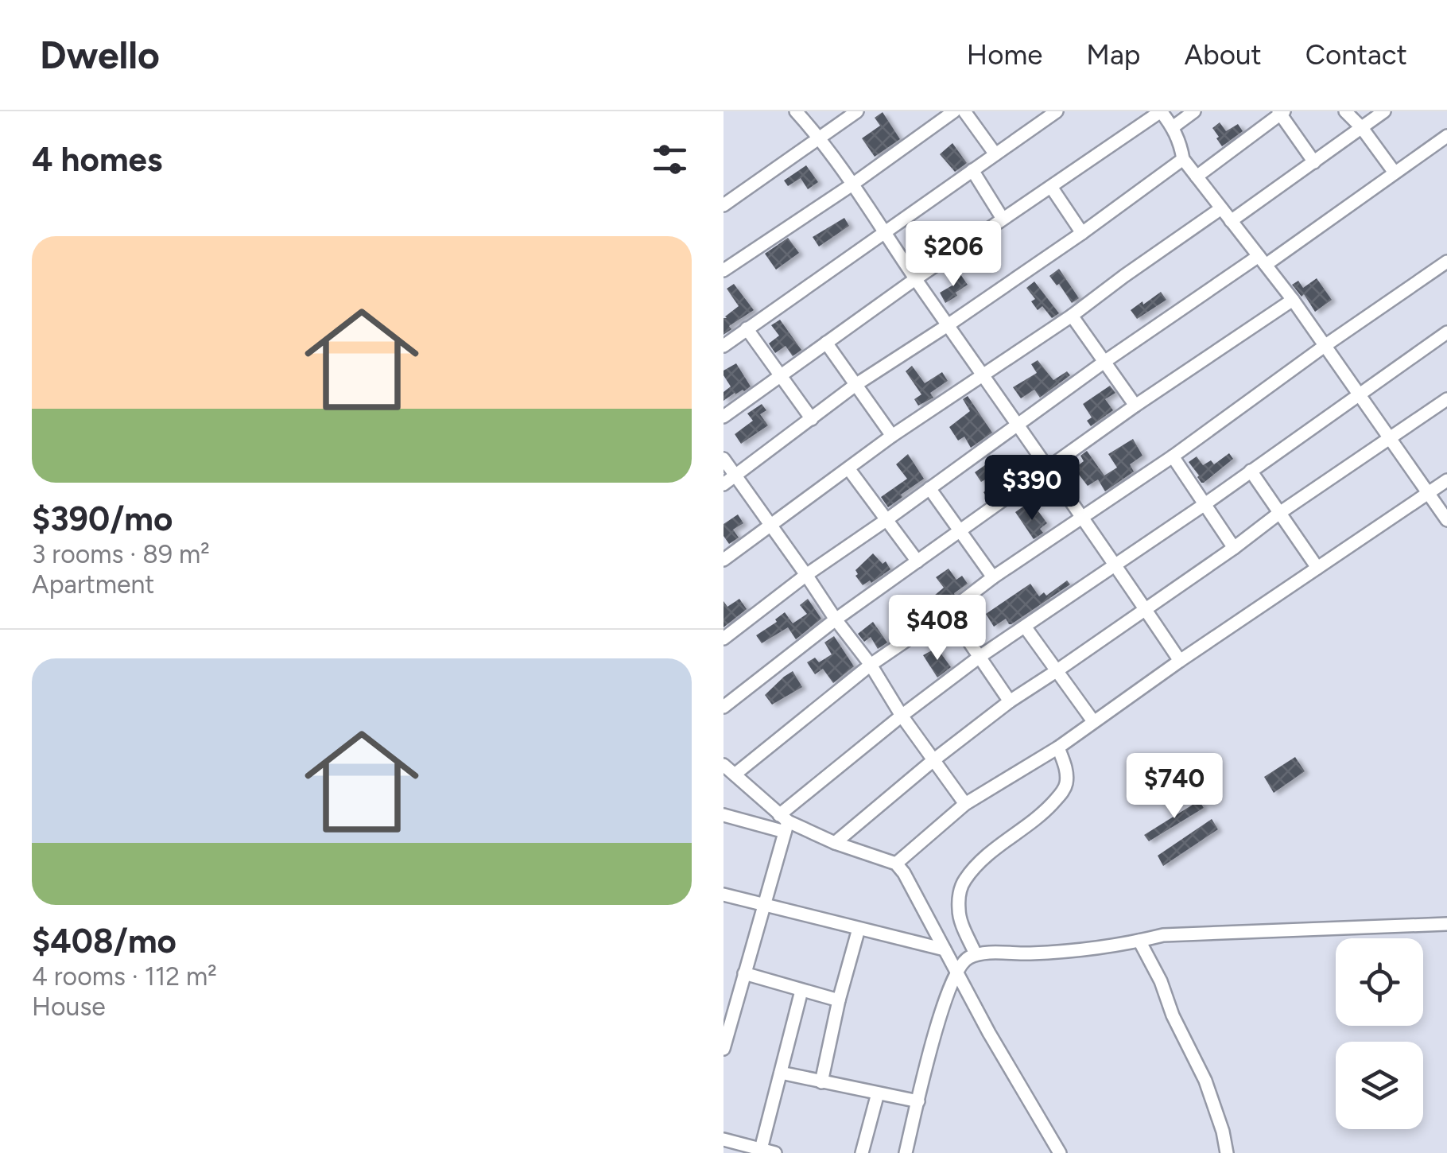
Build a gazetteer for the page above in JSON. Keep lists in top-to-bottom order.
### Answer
{
  "page": {
    "header": "Dwello",
    "nav": [
      "Home",
      "Map",
      "About",
      "Contact"
    ],
    "heading": "4 homes",
    "list": [
      {
        "name": "$390/mo",
        "note": "3 rooms · 89 m² · Apartment"
      },
      {
        "name": "$408/mo",
        "note": "4 rooms · 112 m² · House"
      }
    ],
    "price": [
      "$206",
      "$390",
      "$408",
      "$740"
    ]
  }
}
